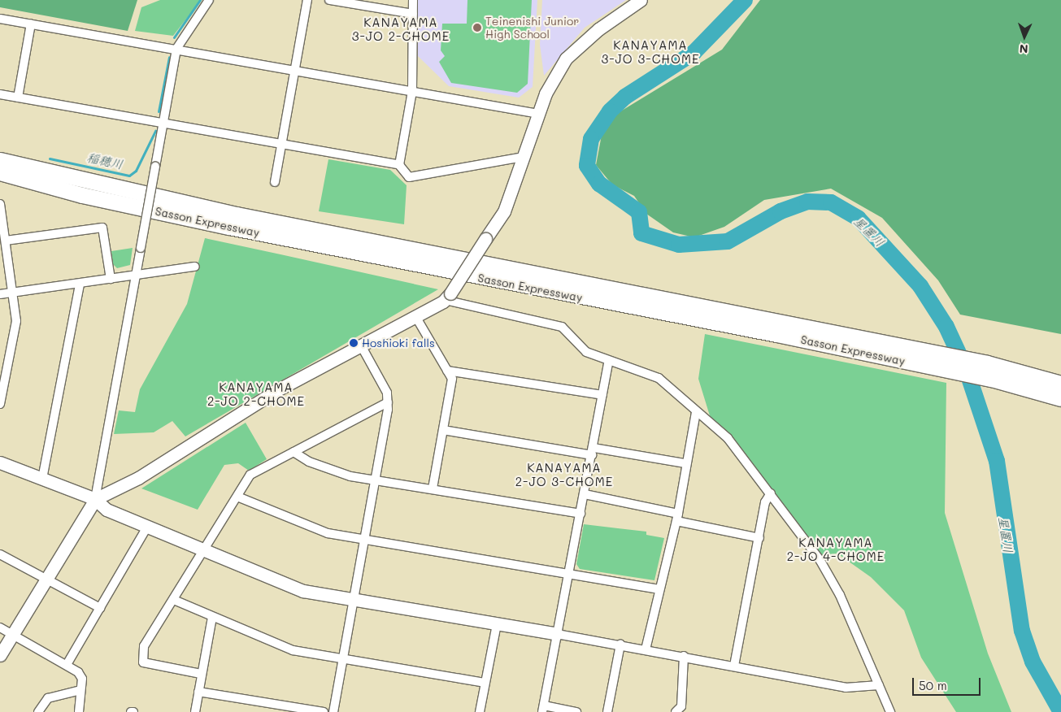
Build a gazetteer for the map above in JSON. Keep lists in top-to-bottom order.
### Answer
{
  "streets": {
    "highway": ["Sasson Expressway"]
  },
  "districts": [
    "KANAYAMA 3-JO 2-CHOME",
    "KANAYAMA 3-JO 3-CHOME",
    "KANAYAMA 2-JO 2-CHOME",
    "KANAYAMA 2-JO 3-CHOME",
    "KANAYAMA 2-JO 4-CHOME"
  ],
  "water": ["稲穂川", "星置川"],
  "places": ["Teinenishi Junior High School", "Hoshioki falls"],
  "scale_bar": "50 m",
  "north": "bottom"
}
